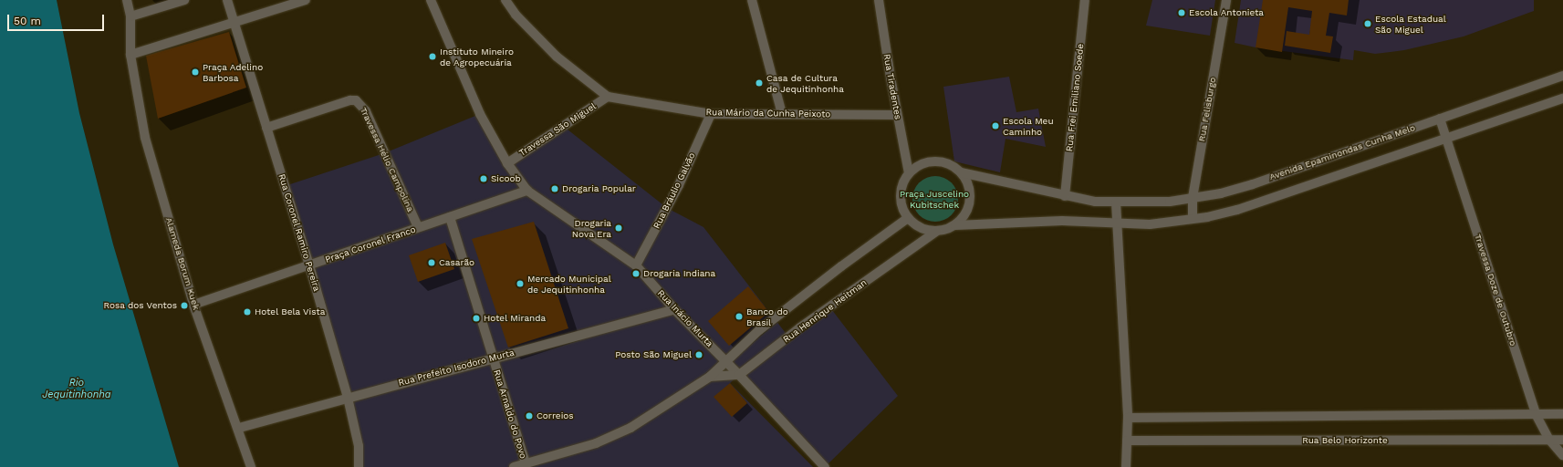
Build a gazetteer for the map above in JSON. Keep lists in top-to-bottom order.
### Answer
{
  "streets": {
    "street": [
      "Rua Tiradentes",
      "Rua Frei Emiliano Soede",
      "Rua Felisburgo",
      "Rua Mário da Cunha Peixoto",
      "Travessa São Miguel",
      "Avenida Epaminondas Cunha Melo",
      "Travessa Hélio Campolina",
      "Rua Bráulio Galvão",
      "Rua Coronel Ramiro Pereira",
      "Praça Coronel Franco",
      "Alameda Borum Kuek",
      "Travessa Doze de Outubro",
      "Rua Henrique Heitman",
      "Rua Inácio Murta",
      "Rua Prefeito Isodoro Murta",
      "Rua Arnaldo do Povo",
      "Rua Belo Horizonte"
    ]
  },
  "crossings": [
    ["Rua Tiradentes", "Rua Mário da Cunha Peixoto"],
    ["Rua Tiradentes", "Rua Henrique Heitman"],
    ["Rua Felisburgo", "Avenida Epaminondas Cunha Melo"],
    ["Rua Mário da Cunha Peixoto", "Travessa São Miguel"],
    ["Rua Mário da Cunha Peixoto", "Rua Bráulio Galvão"],
    ["Travessa São Miguel", "Rua Inácio Murta"],
    ["Avenida Epaminondas Cunha Melo", "Travessa Doze de Outubro"],
    ["Travessa Hélio Campolina", "Rua Coronel Ramiro Pereira"],
    ["Travessa Hélio Campolina", "Praça Coronel Franco"],
    ["Rua Bráulio Galvão", "Rua Inácio Murta"],
    ["Rua Coronel Ramiro Pereira", "Praça Coronel Franco"],
    ["Rua Coronel Ramiro Pereira", "Rua Prefeito Isodoro Murta"],
    ["Praça Coronel Franco", "Alameda Borum Kuek"],
    ["Praça Coronel Franco", "Rua Inácio Murta"],
    ["Praça Coronel Franco", "Rua Arnaldo do Povo"],
    ["Alameda Borum Kuek", "Rua Prefeito Isodoro Murta"],
    ["Travessa Doze de Outubro", "Rua Belo Horizonte"],
    ["Rua Henrique Heitman", "Rua Inácio Murta"],
    ["Rua Inácio Murta", "Rua Prefeito Isodoro Murta"],
    ["Rua Prefeito Isodoro Murta", "Rua Arnaldo do Povo"]
  ],
  "water": ["Rio Jequitinhonha"],
  "parks": ["Praça Juscelino Kubitschek"],
  "places": [
    "Escola Antonieta",
    "Escola Estadual São Miguel",
    "Instituto Mineiro de Agropecuária",
    "Praça Adelino Barbosa",
    "Casa de Cultura de Jequitinhonha",
    "Escola Meu Caminho",
    "Sicoob",
    "Drogaria Popular",
    "Drogaria Nova Era",
    "Casarão",
    "Drogaria Indiana",
    "Mercado Municipal de Jequitinhonha",
    "Rosa dos Ventos",
    "Hotel Bela Vista",
    "Banco do Brasil",
    "Hotel Miranda",
    "Posto São Miguel",
    "Correios"
  ],
  "scale_bar": "50 m"
}
